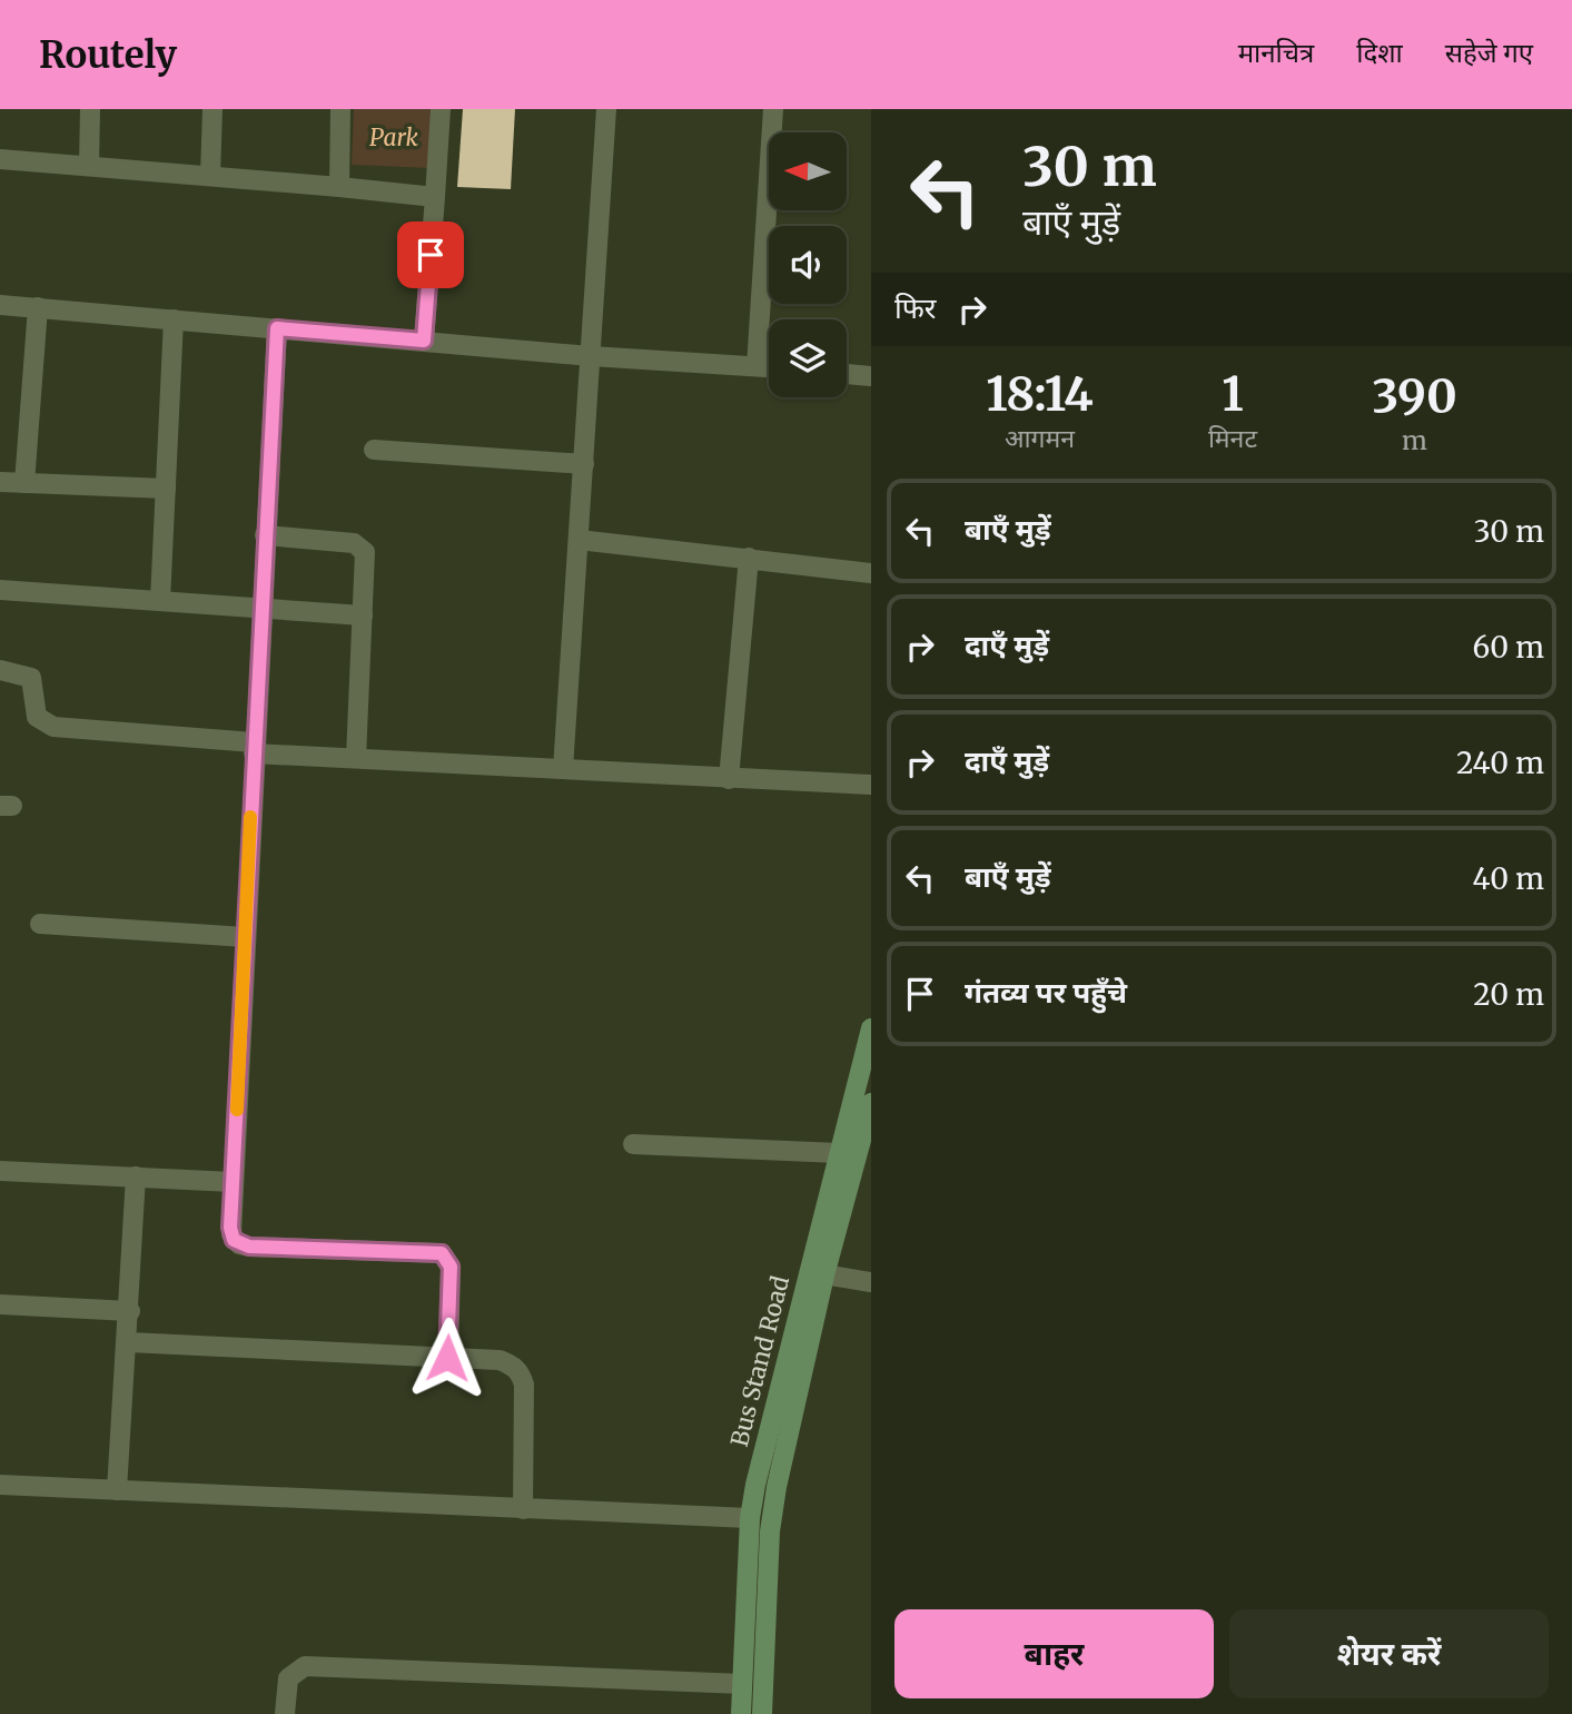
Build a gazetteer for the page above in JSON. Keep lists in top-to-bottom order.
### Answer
{
  "streets": {
    "street": ["Bus Stand Road"]
  },
  "parks": ["Park"],
  "north": "left",
  "page": {
    "header": "Routely",
    "nav": ["मानचित्र", "दिशा", "सहेजे गए"],
    "turn": ["30 m", "बाएँ मुड़ें"],
    "then": "फिर",
    "eta": [
      "18:14",
      "आगमन",
      "1",
      "मिनट",
      "390",
      "m"
    ],
    "list": [
      {
        "name": "बाएँ मुड़ें",
        "value": "30 m"
      },
      {
        "name": "दाएँ मुड़ें",
        "value": "60 m"
      },
      {
        "name": "दाएँ मुड़ें",
        "value": "240 m"
      },
      {
        "name": "बाएँ मुड़ें",
        "value": "40 m"
      },
      {
        "name": "गंतव्य पर पहुँचे",
        "value": "20 m"
      }
    ],
    "buttons": ["बाहर", "शेयर करें"]
  }
}
